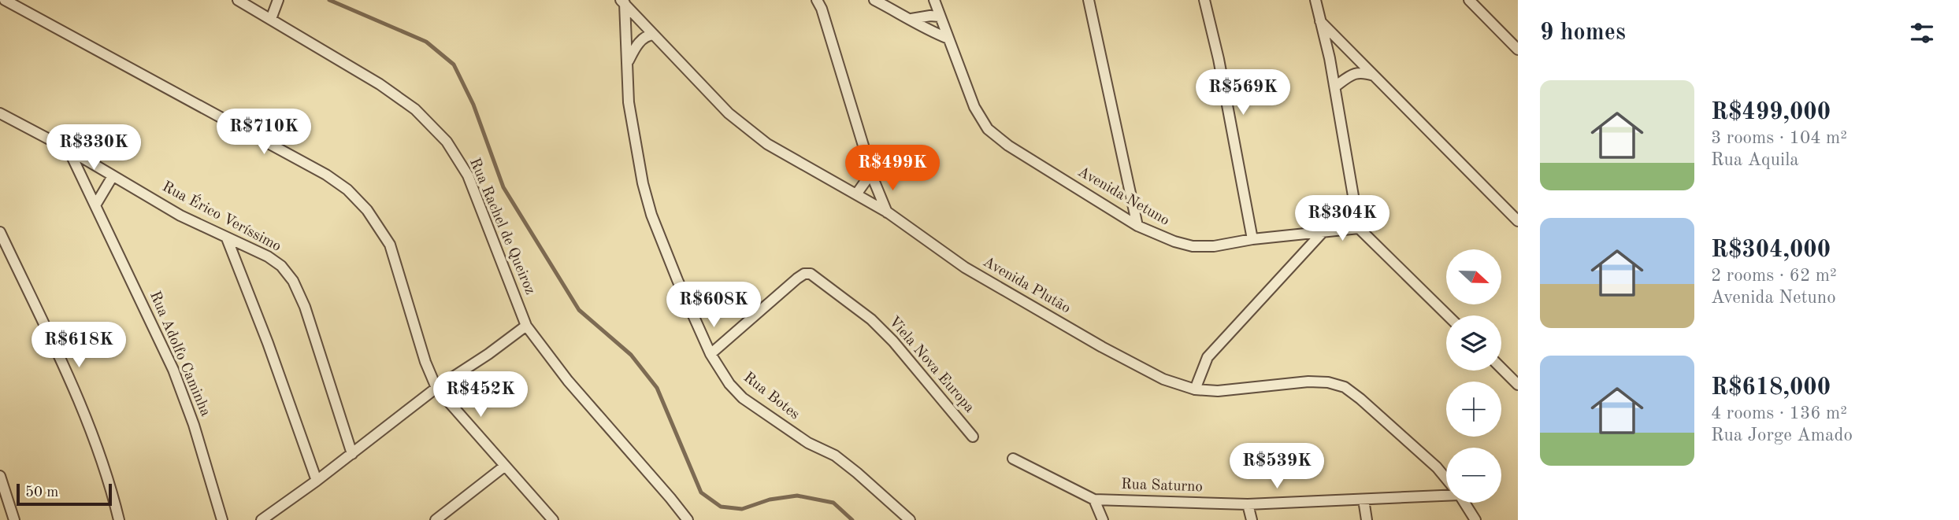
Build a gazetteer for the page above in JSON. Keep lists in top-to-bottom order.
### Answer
{
  "streets": {
    "street": [
      "Avenida Netuno",
      "Rua Érico Veríssimo",
      "Rua Rachel de Queiroz",
      "Avenida Plutão",
      "Rua Adolfo Caminha",
      "Viela Nova Europa",
      "Rua Botes",
      "Rua Saturno"
    ]
  },
  "crossings": [
    ["Rua Érico Veríssimo", "Rua Adolfo Caminha"],
    ["Avenida Plutão", "Rua Botes"],
    ["Viela Nova Europa", "Rua Botes"]
  ],
  "scale_bar": "50 m",
  "north": "right",
  "page": {
    "heading": "9 homes",
    "list": [
      {
        "name": "R$499,000",
        "note": "3 rooms · 104 m² · Rua Aquila"
      },
      {
        "name": "R$304,000",
        "note": "2 rooms · 62 m² · Avenida Netuno"
      },
      {
        "name": "R$618,000",
        "note": "4 rooms · 136 m² · Rua Jorge Amado"
      }
    ],
    "price": [
      "R$569K",
      "R$710K",
      "R$330K",
      "R$499K",
      "R$304K",
      "R$608K",
      "R$618K",
      "R$452K",
      "R$539K"
    ],
    "map_buttons": ["+", "−"],
    "scale": "50 m"
  }
}
